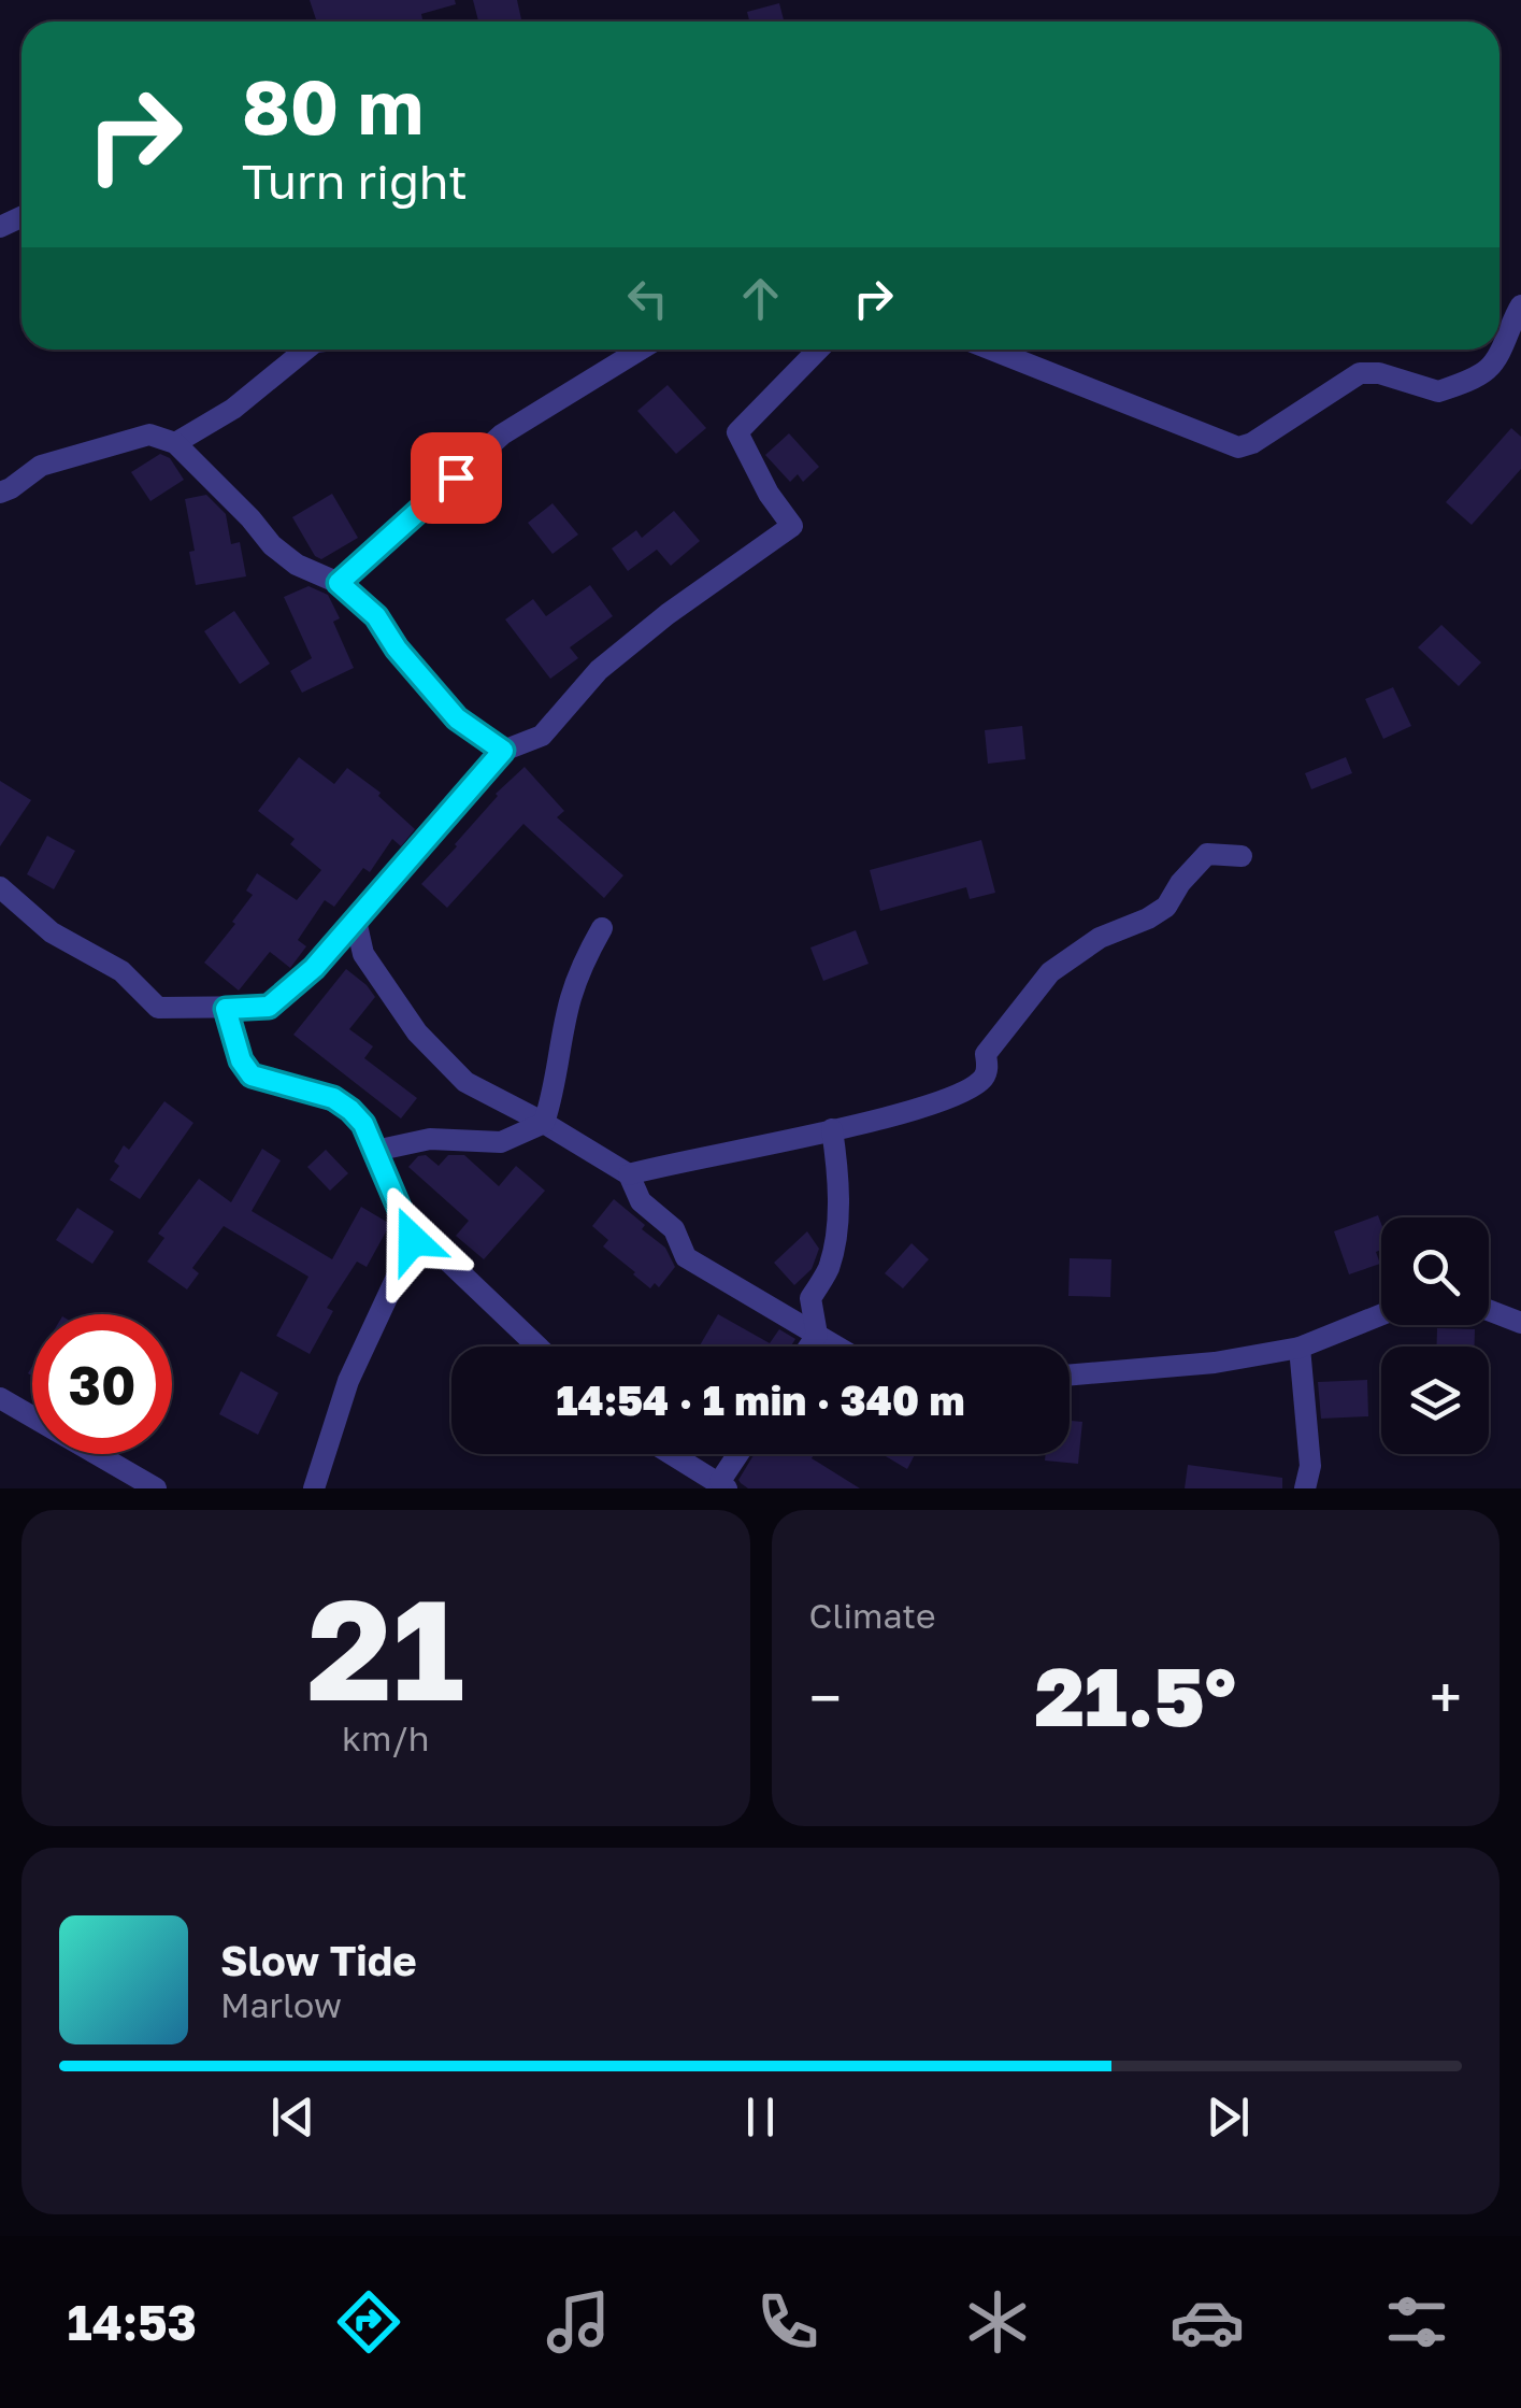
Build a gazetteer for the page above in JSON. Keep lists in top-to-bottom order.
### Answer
{
  "page": {
    "turn": ["80 m", "Turn right"],
    "limit": "30",
    "trip": "14:54 · 1 min · 340 m",
    "tile": [
      ["21", "km/h"],
      "Climate"
    ],
    "heat": ["−", "21.5°", "+"],
    "song": ["Slow Tide", "Marlow"],
    "tabs": "14:53"
  }
}
